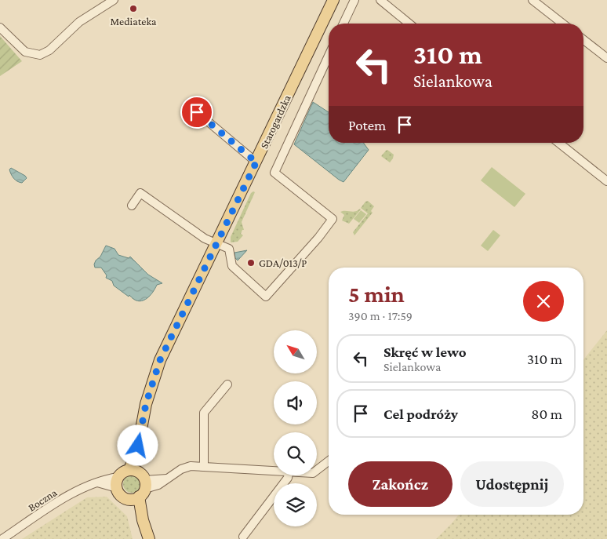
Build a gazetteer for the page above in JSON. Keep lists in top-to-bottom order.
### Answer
{
  "streets": {
    "main road": ["Starogardzka"],
    "street": ["Boczna"]
  },
  "places": ["Mediateka", "GDA/013/P"],
  "north": "top left",
  "page": {
    "turn": ["310 m", "Sielankowa"],
    "then": "Potem",
    "heading": ["5 min", "390 m · 17:59"],
    "list": [
      {
        "name": "Skręć w lewo",
        "note": "Sielankowa",
        "value": "310 m"
      },
      {
        "name": "Cel podróży",
        "value": "80 m"
      }
    ],
    "buttons": ["Zakończ", "Udostępnij"]
  }
}
